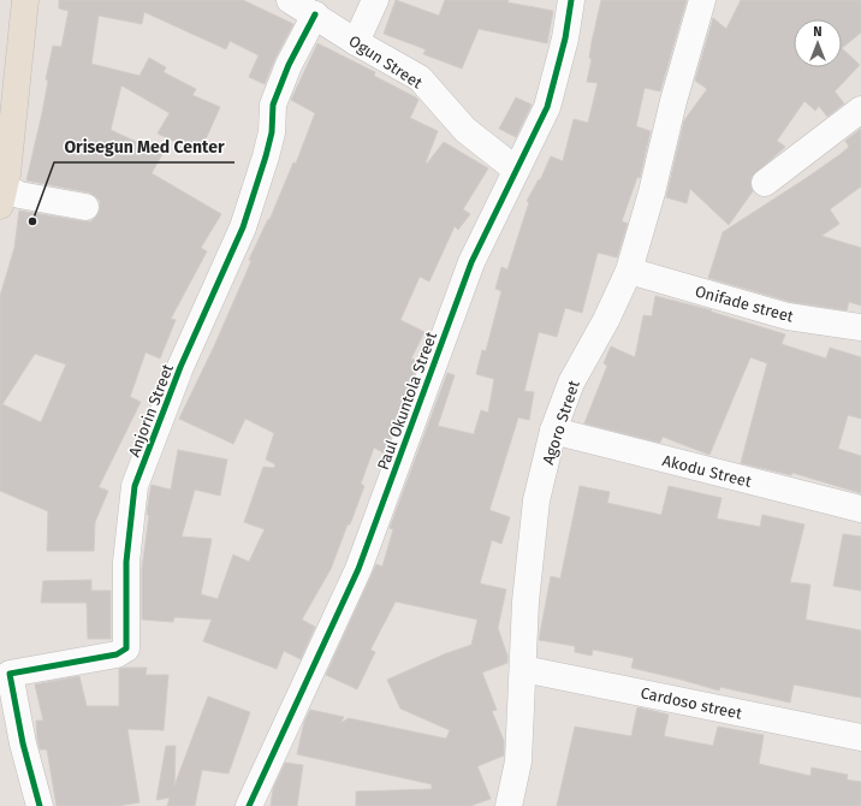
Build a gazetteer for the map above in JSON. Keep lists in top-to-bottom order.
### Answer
{
  "streets": {
    "street": [
      "Ogun Street",
      "Onifade street",
      "Paul Okuntola Street",
      "Anjorin Street",
      "Agoro Street",
      "Akodu Street",
      "Cardoso street"
    ]
  },
  "crossings": [
    ["Ogun Street", "Paul Okuntola Street"],
    ["Ogun Street", "Anjorin Street"],
    ["Onifade street", "Agoro Street"],
    ["Agoro Street", "Akodu Street"],
    ["Agoro Street", "Cardoso street"]
  ],
  "places": ["Orisegun Med Center"],
  "north": "top"
}
